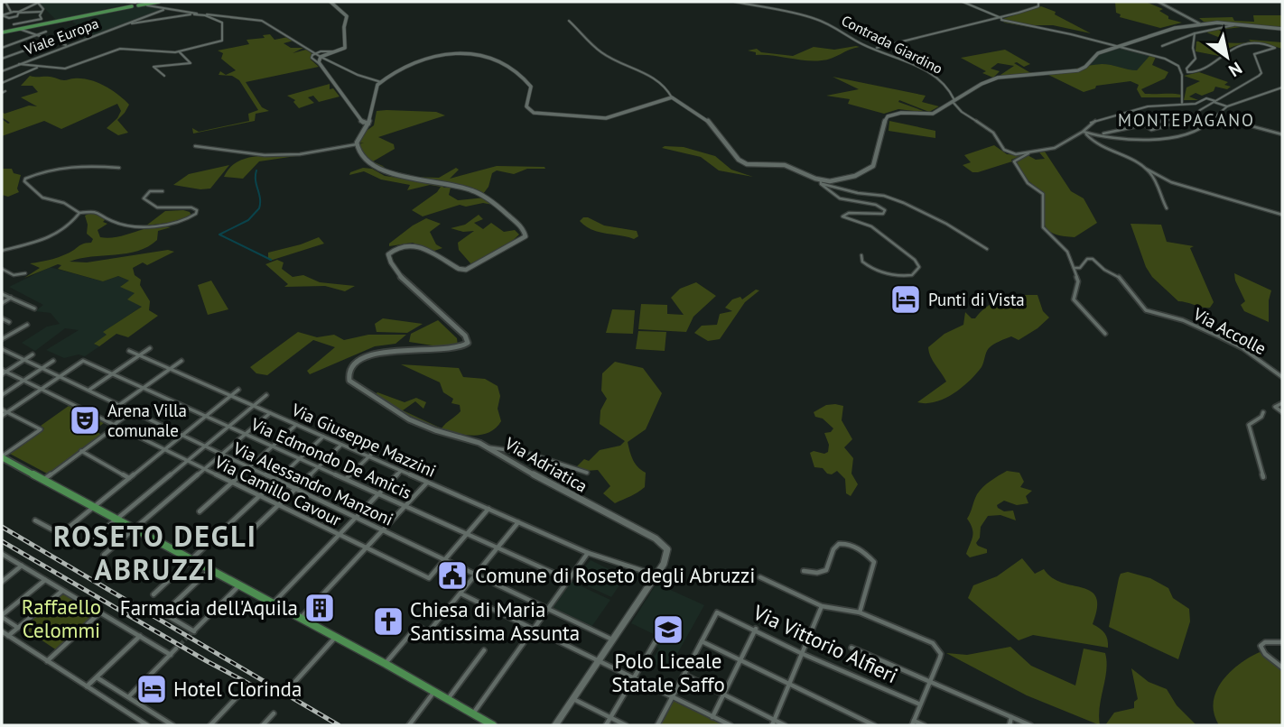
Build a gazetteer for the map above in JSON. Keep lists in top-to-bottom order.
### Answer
{
  "streets": {
    "main road": ["Via Adriatica"],
    "street": [
      "Viale Europa",
      "Contrada Giardino",
      "Via Accolle",
      "Via Giuseppe Mazzini",
      "Via Edmondo De Amicis",
      "Via Alessandro Manzoni",
      "Via Camillo Cavour",
      "Via Vittorio Alfieri"
    ]
  },
  "crossings": [
    ["Via Giuseppe Mazzini", "Via Adriatica"],
    ["Via Edmondo De Amicis", "Via Alessandro Manzoni"],
    ["Via Adriatica", "Via Alessandro Manzoni"],
    ["Via Alessandro Manzoni", "Via Camillo Cavour"]
  ],
  "districts": ["MONTEPAGANO", "ROSETO DEGLI ABRUZZI"],
  "parks": ["Raffaello Celommi"],
  "places": {
    "hotel": ["Punti di Vista", "Hotel Clorinda"],
    "theatre": ["Arena Villa comunale"],
    "public building": ["Comune di Roseto degli Abruzzi"],
    "building": ["Farmacia dell'Aquila"],
    "church": ["Chiesa di Maria Santissima Assunta"],
    "school or university": ["Polo Liceale Statale Saffo"]
  },
  "north": "bottom right"
}
